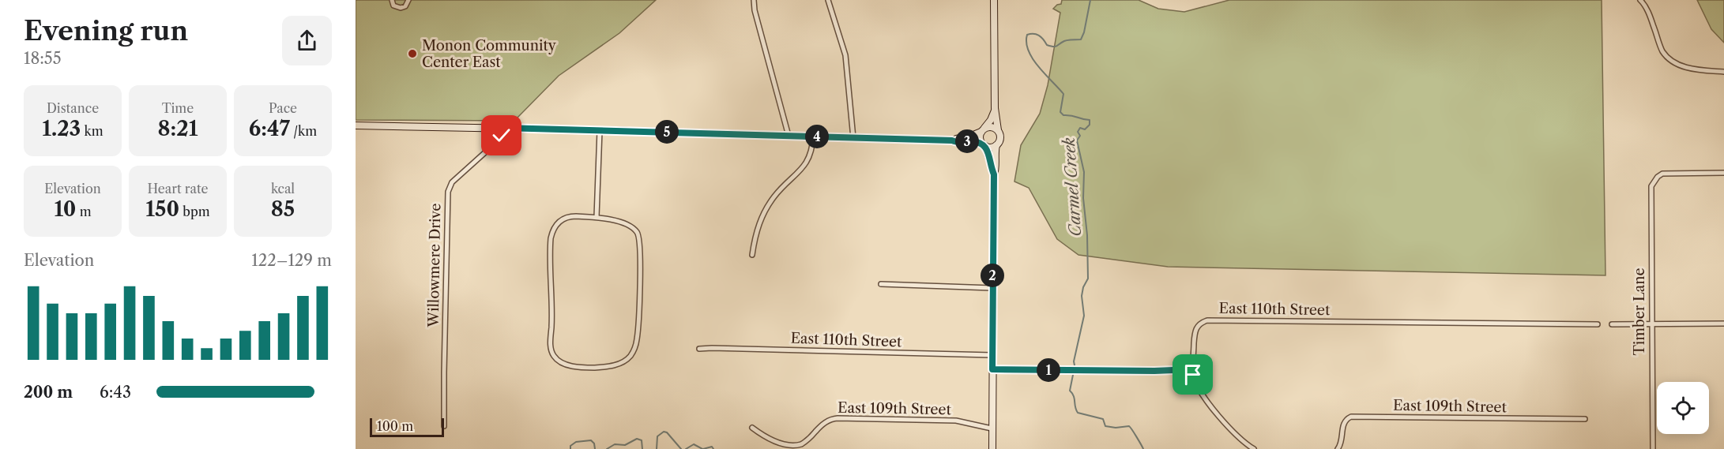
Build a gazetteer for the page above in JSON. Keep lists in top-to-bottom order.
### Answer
{
  "streets": {
    "street": [
      "Willowmere Drive",
      "East 110th Street",
      "Timber Lane",
      "East 109th Street"
    ]
  },
  "water": ["Carmel Creek"],
  "places": ["Monon Community Center East"],
  "scale_bar": "100 m",
  "page": {
    "heading": ["Evening run", "18:55"],
    "stats": [
      ["Distance", "1.23 km"],
      ["Time", "8:21"],
      ["Pace", "6:47 /km"],
      ["Elevation", "10 m"],
      ["Heart rate", "150 bpm"],
      ["kcal", "85"]
    ],
    "pins": [
      "5",
      "4",
      "3",
      "2",
      "1"
    ],
    "chart": ["Elevation", "122–129 m"],
    "list": [
      {
        "name": "200 m",
        "note": "6:43"
      }
    ],
    "scale": "100 m"
  }
}
